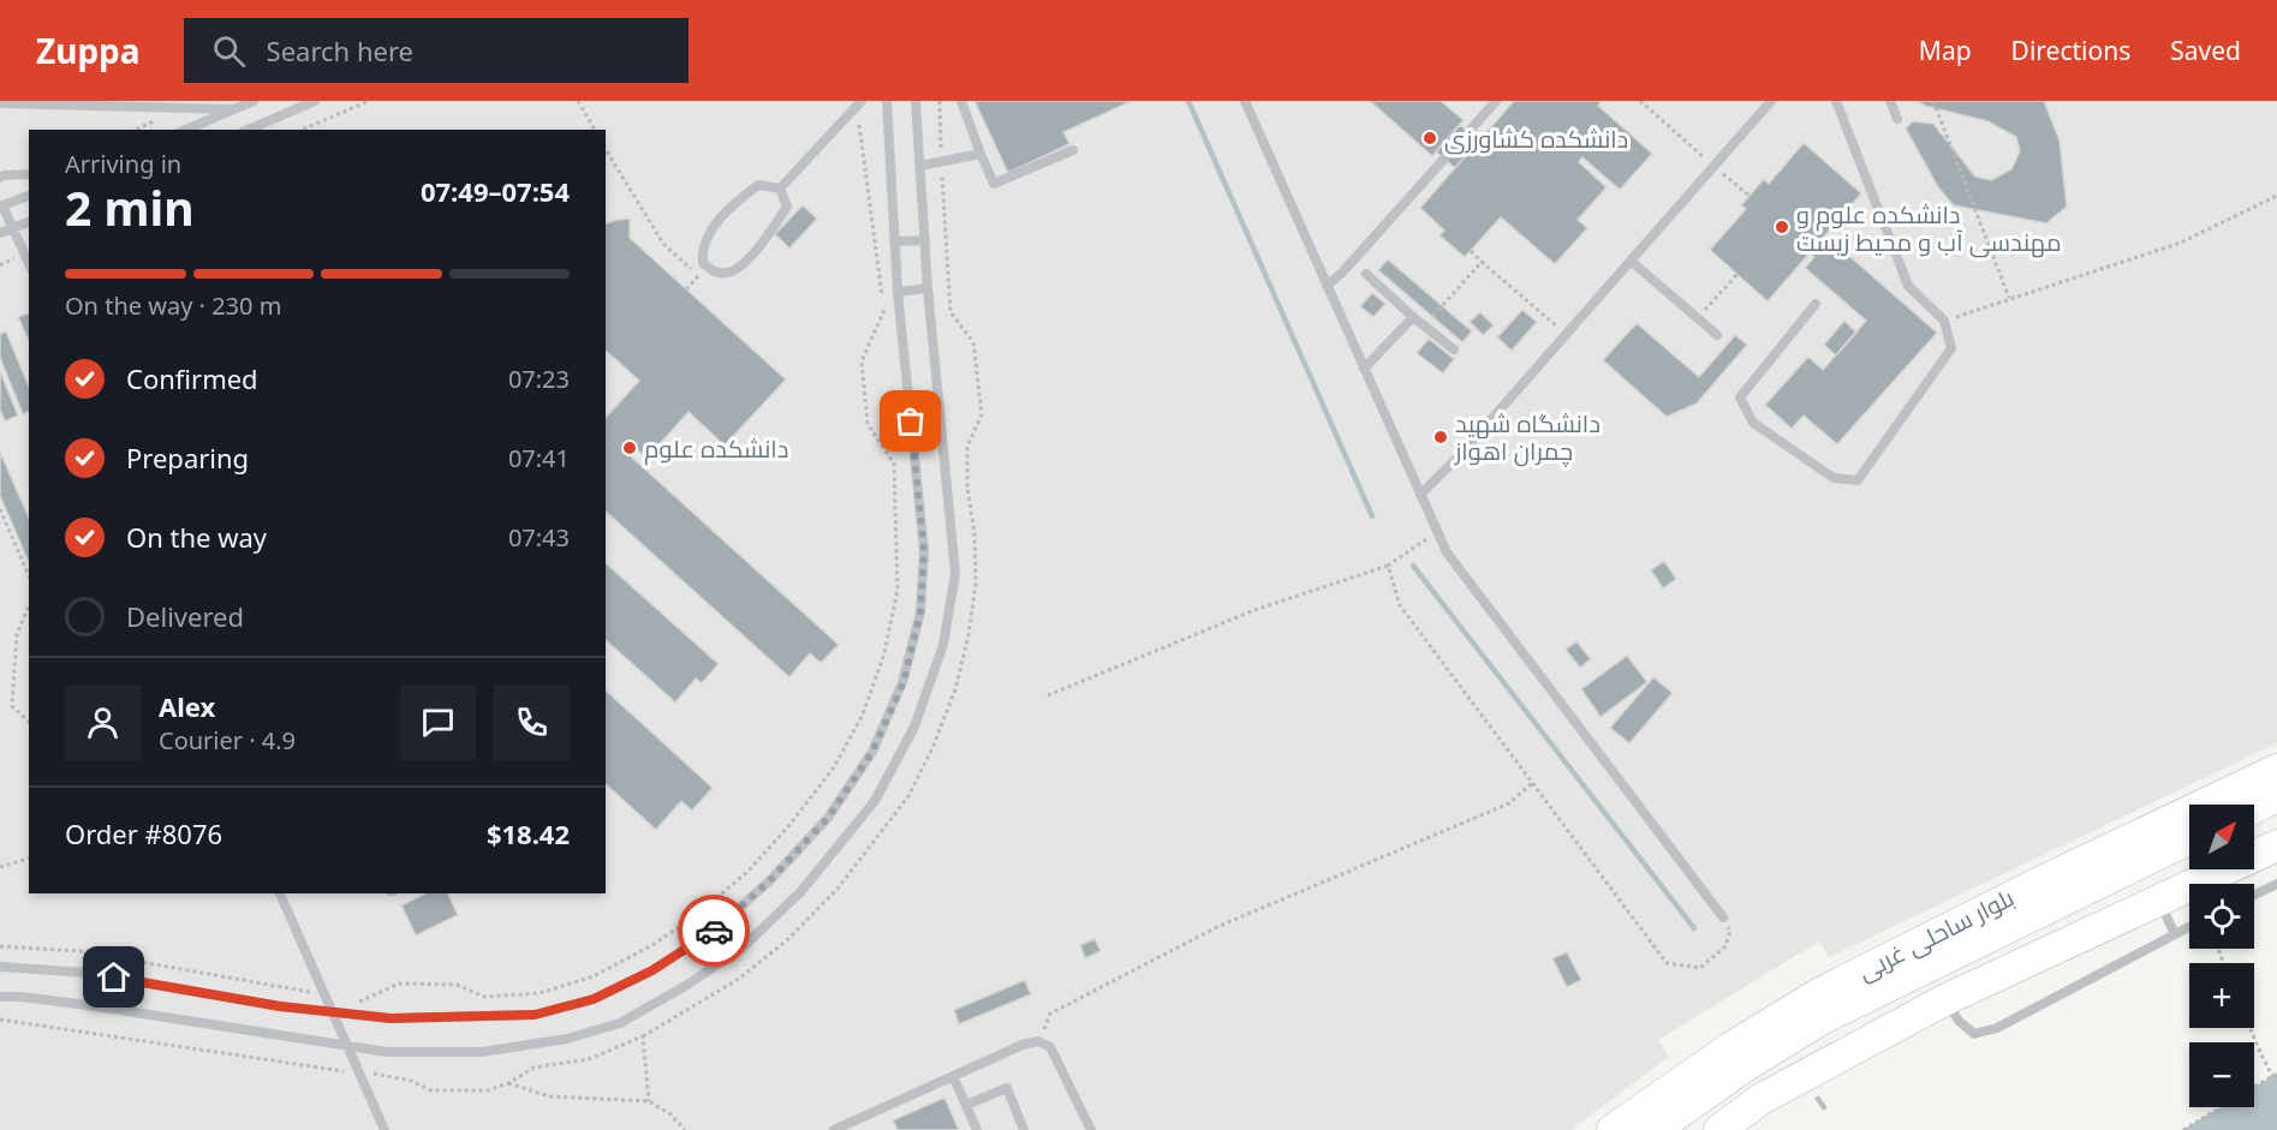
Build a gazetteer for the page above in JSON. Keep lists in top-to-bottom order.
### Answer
{
  "streets": {
    "main road": ["بلوار ساحلی غربی"]
  },
  "places": [
    "دانشکده کشاورزی",
    "دانشکده علوم و مهندسی آب و محیط زیست",
    "دانشگاه شهید چمران اهواز",
    "دانشکده علوم"
  ],
  "north": "top right",
  "page": {
    "header": "Zuppa",
    "search": "Search here",
    "nav": ["Map", "Directions", "Saved"],
    "heading": ["2 min", "Arriving in", "07:49–07:54"],
    "panel": [
      "Alex",
      "Courier · 4.9",
      "Order #8076",
      "$18.42"
    ],
    "bar": "On the way · 230 m",
    "list": [
      ["Confirmed", "07:23"],
      ["Preparing", "07:41"],
      ["On the way", "07:43"],
      "Delivered"
    ],
    "map_buttons": ["+", "−"]
  }
}
